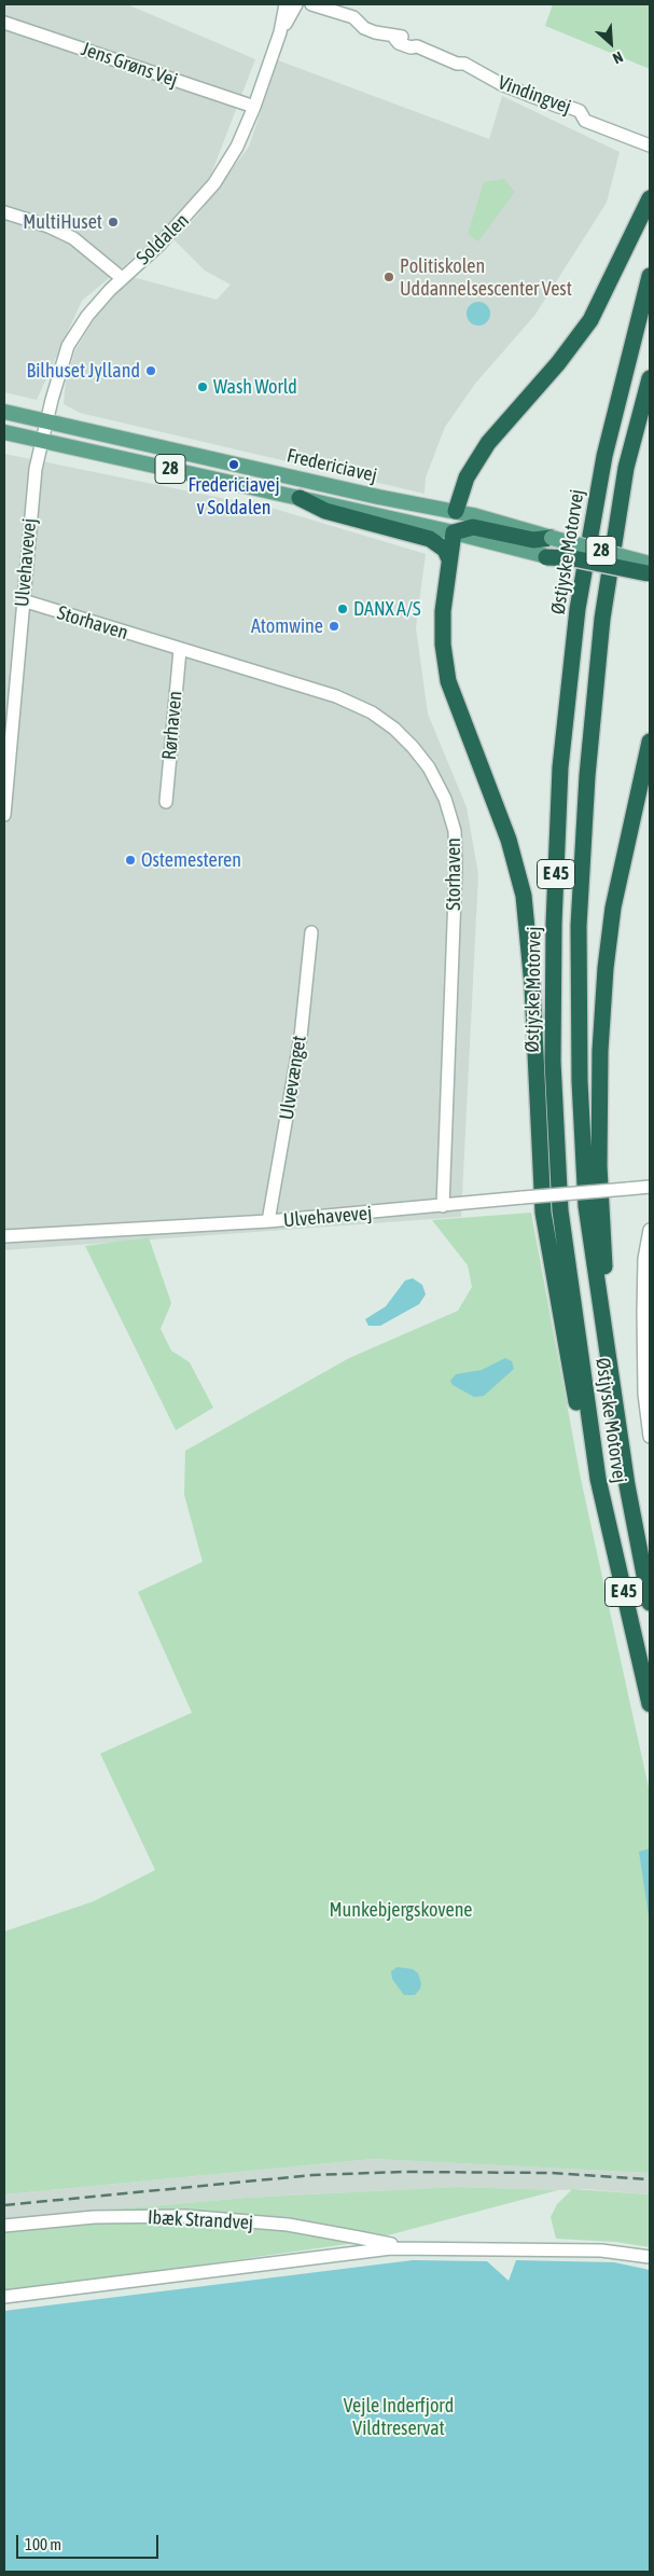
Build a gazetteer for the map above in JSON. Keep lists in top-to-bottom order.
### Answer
{
  "streets": {
    "highway": ["Østjyske Motorvej", "E 45"],
    "main road": ["Fredericiavej", "28"],
    "street": [
      "Jens Grøns Vej",
      "Vindingvej",
      "Soldalen",
      "Ulvehavevej",
      "Storhaven",
      "Rørhaven",
      "Ulvevænget",
      "Ibæk Strandvej"
    ]
  },
  "crossings": [
    ["Jens Grøns Vej", "Soldalen"],
    ["Soldalen", "Fredericiavej"],
    ["Soldalen", "Ulvehavevej"],
    ["Fredericiavej", "Ulvehavevej"],
    ["Ulvehavevej", "Storhaven"],
    ["Ulvehavevej", "Ulvevænget"],
    ["Storhaven", "Rørhaven"]
  ],
  "parks": ["Munkebjergskovene", "Vejle Inderfjord Vildtreservat"],
  "places": [
    "MultiHuset",
    "Politiskolen Uddannelsescenter Vest",
    "Bilhuset Jylland",
    "Wash World",
    "Fredericiavej v Soldalen",
    "DANX A/S",
    "Atomwine",
    "Ostemesteren"
  ],
  "scale_bar": "100 m",
  "north": "bottom right"
}
